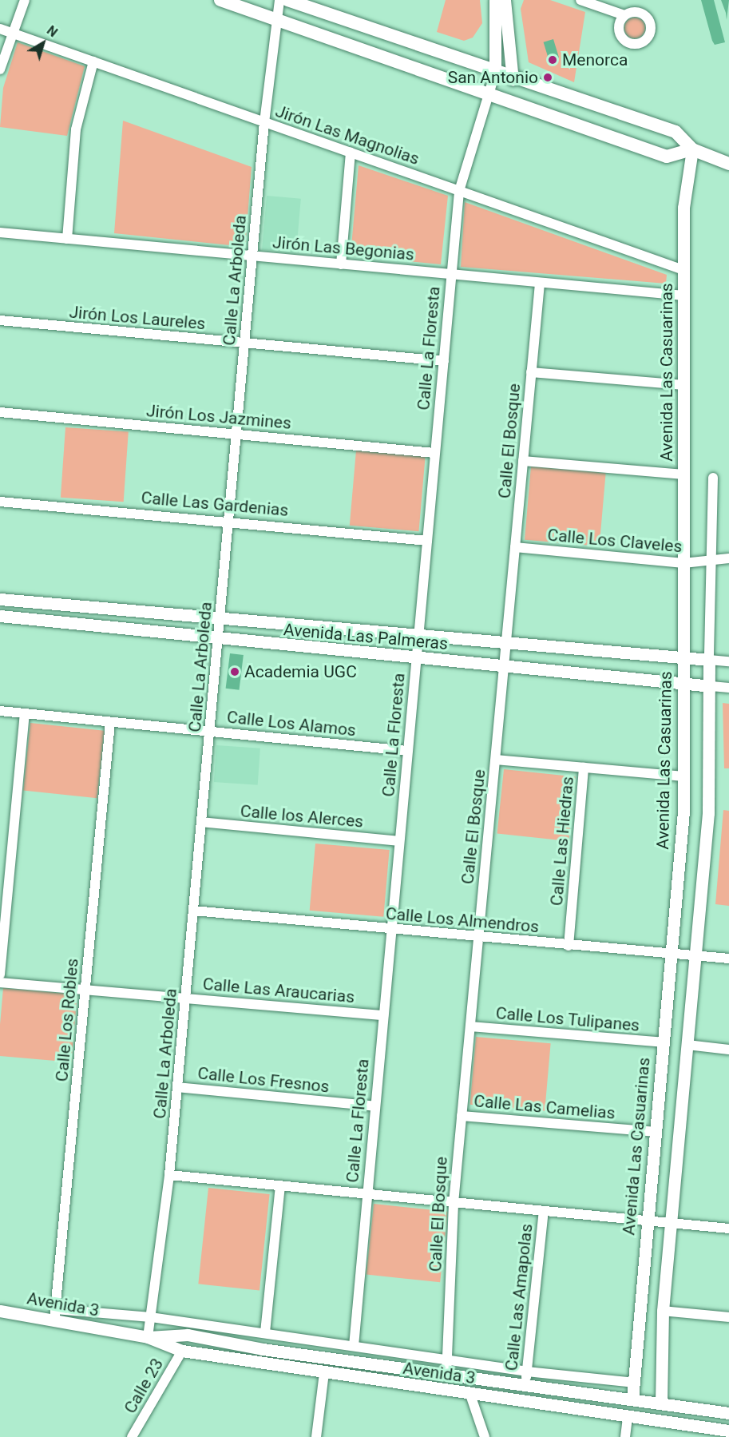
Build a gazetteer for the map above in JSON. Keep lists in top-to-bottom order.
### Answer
{
  "streets": {
    "street": [
      "Jirón Las Magnolias",
      "Jirón Las Begonias",
      "Calle La Arboleda",
      "Jirón Los Laureles",
      "Calle La Floresta",
      "Avenida Las Casuarinas",
      "Jirón Los Jazmines",
      "Calle El Bosque",
      "Calle Las Gardenias",
      "Calle Los Claveles",
      "Avenida Las Palmeras",
      "Calle Los Alamos",
      "Calle los Alerces",
      "Calle Las Hiedras",
      "Calle Los Almendros",
      "Calle Las Araucarias",
      "Calle Los Tulipanes",
      "Calle Los Robles",
      "Calle Los Fresnos",
      "Calle Las Camelias",
      "Calle Las Amapolas",
      "Avenida 3",
      "Calle 23"
    ]
  },
  "crossings": [
    ["Jirón Las Magnolias", "Calle La Arboleda"],
    ["Jirón Las Magnolias", "Calle La Floresta"],
    ["Jirón Las Magnolias", "Avenida Las Casuarinas"],
    ["Jirón Las Begonias", "Calle La Arboleda"],
    ["Jirón Las Begonias", "Calle La Floresta"],
    ["Jirón Las Begonias", "Avenida Las Casuarinas"],
    ["Jirón Las Begonias", "Calle El Bosque"],
    ["Calle La Arboleda", "Jirón Los Laureles"],
    ["Calle La Arboleda", "Jirón Los Jazmines"],
    ["Calle La Arboleda", "Calle Las Gardenias"],
    ["Calle La Arboleda", "Avenida Las Palmeras"],
    ["Calle La Arboleda", "Calle Los Alamos"],
    ["Calle La Arboleda", "Calle los Alerces"],
    ["Calle La Arboleda", "Calle Los Almendros"],
    ["Calle La Arboleda", "Calle Las Araucarias"],
    ["Calle La Arboleda", "Calle Los Fresnos"],
    ["Calle La Arboleda", "Avenida 3"],
    ["Jirón Los Laureles", "Calle La Floresta"],
    ["Calle La Floresta", "Jirón Los Jazmines"],
    ["Calle La Floresta", "Calle Las Gardenias"],
    ["Calle La Floresta", "Avenida Las Palmeras"],
    ["Calle La Floresta", "Calle Los Alamos"],
    ["Calle La Floresta", "Calle los Alerces"],
    ["Calle La Floresta", "Calle Los Almendros"],
    ["Calle La Floresta", "Calle Las Araucarias"],
    ["Calle La Floresta", "Calle Los Fresnos"],
    ["Avenida Las Casuarinas", "Calle Los Claveles"],
    ["Avenida Las Casuarinas", "Avenida Las Palmeras"],
    ["Avenida Las Casuarinas", "Calle Los Almendros"],
    ["Avenida Las Casuarinas", "Calle Los Tulipanes"],
    ["Avenida Las Casuarinas", "Calle Las Camelias"],
    ["Avenida Las Casuarinas", "Avenida 3"],
    ["Calle El Bosque", "Calle Los Claveles"],
    ["Calle El Bosque", "Avenida Las Palmeras"],
    ["Calle El Bosque", "Calle Los Almendros"],
    ["Calle El Bosque", "Calle Los Tulipanes"],
    ["Calle El Bosque", "Calle Las Camelias"],
    ["Calle El Bosque", "Avenida 3"],
    ["Calle Los Alamos", "Calle Los Robles"],
    ["Calle Las Hiedras", "Calle Los Almendros"],
    ["Calle Las Araucarias", "Calle Los Robles"],
    ["Calle Los Robles", "Avenida 3"],
    ["Calle Las Amapolas", "Avenida 3"],
    ["Avenida 3", "Calle 23"]
  ],
  "places": ["Menorca", "San Antonio", "Academia UGC"],
  "north": "top right"
}
